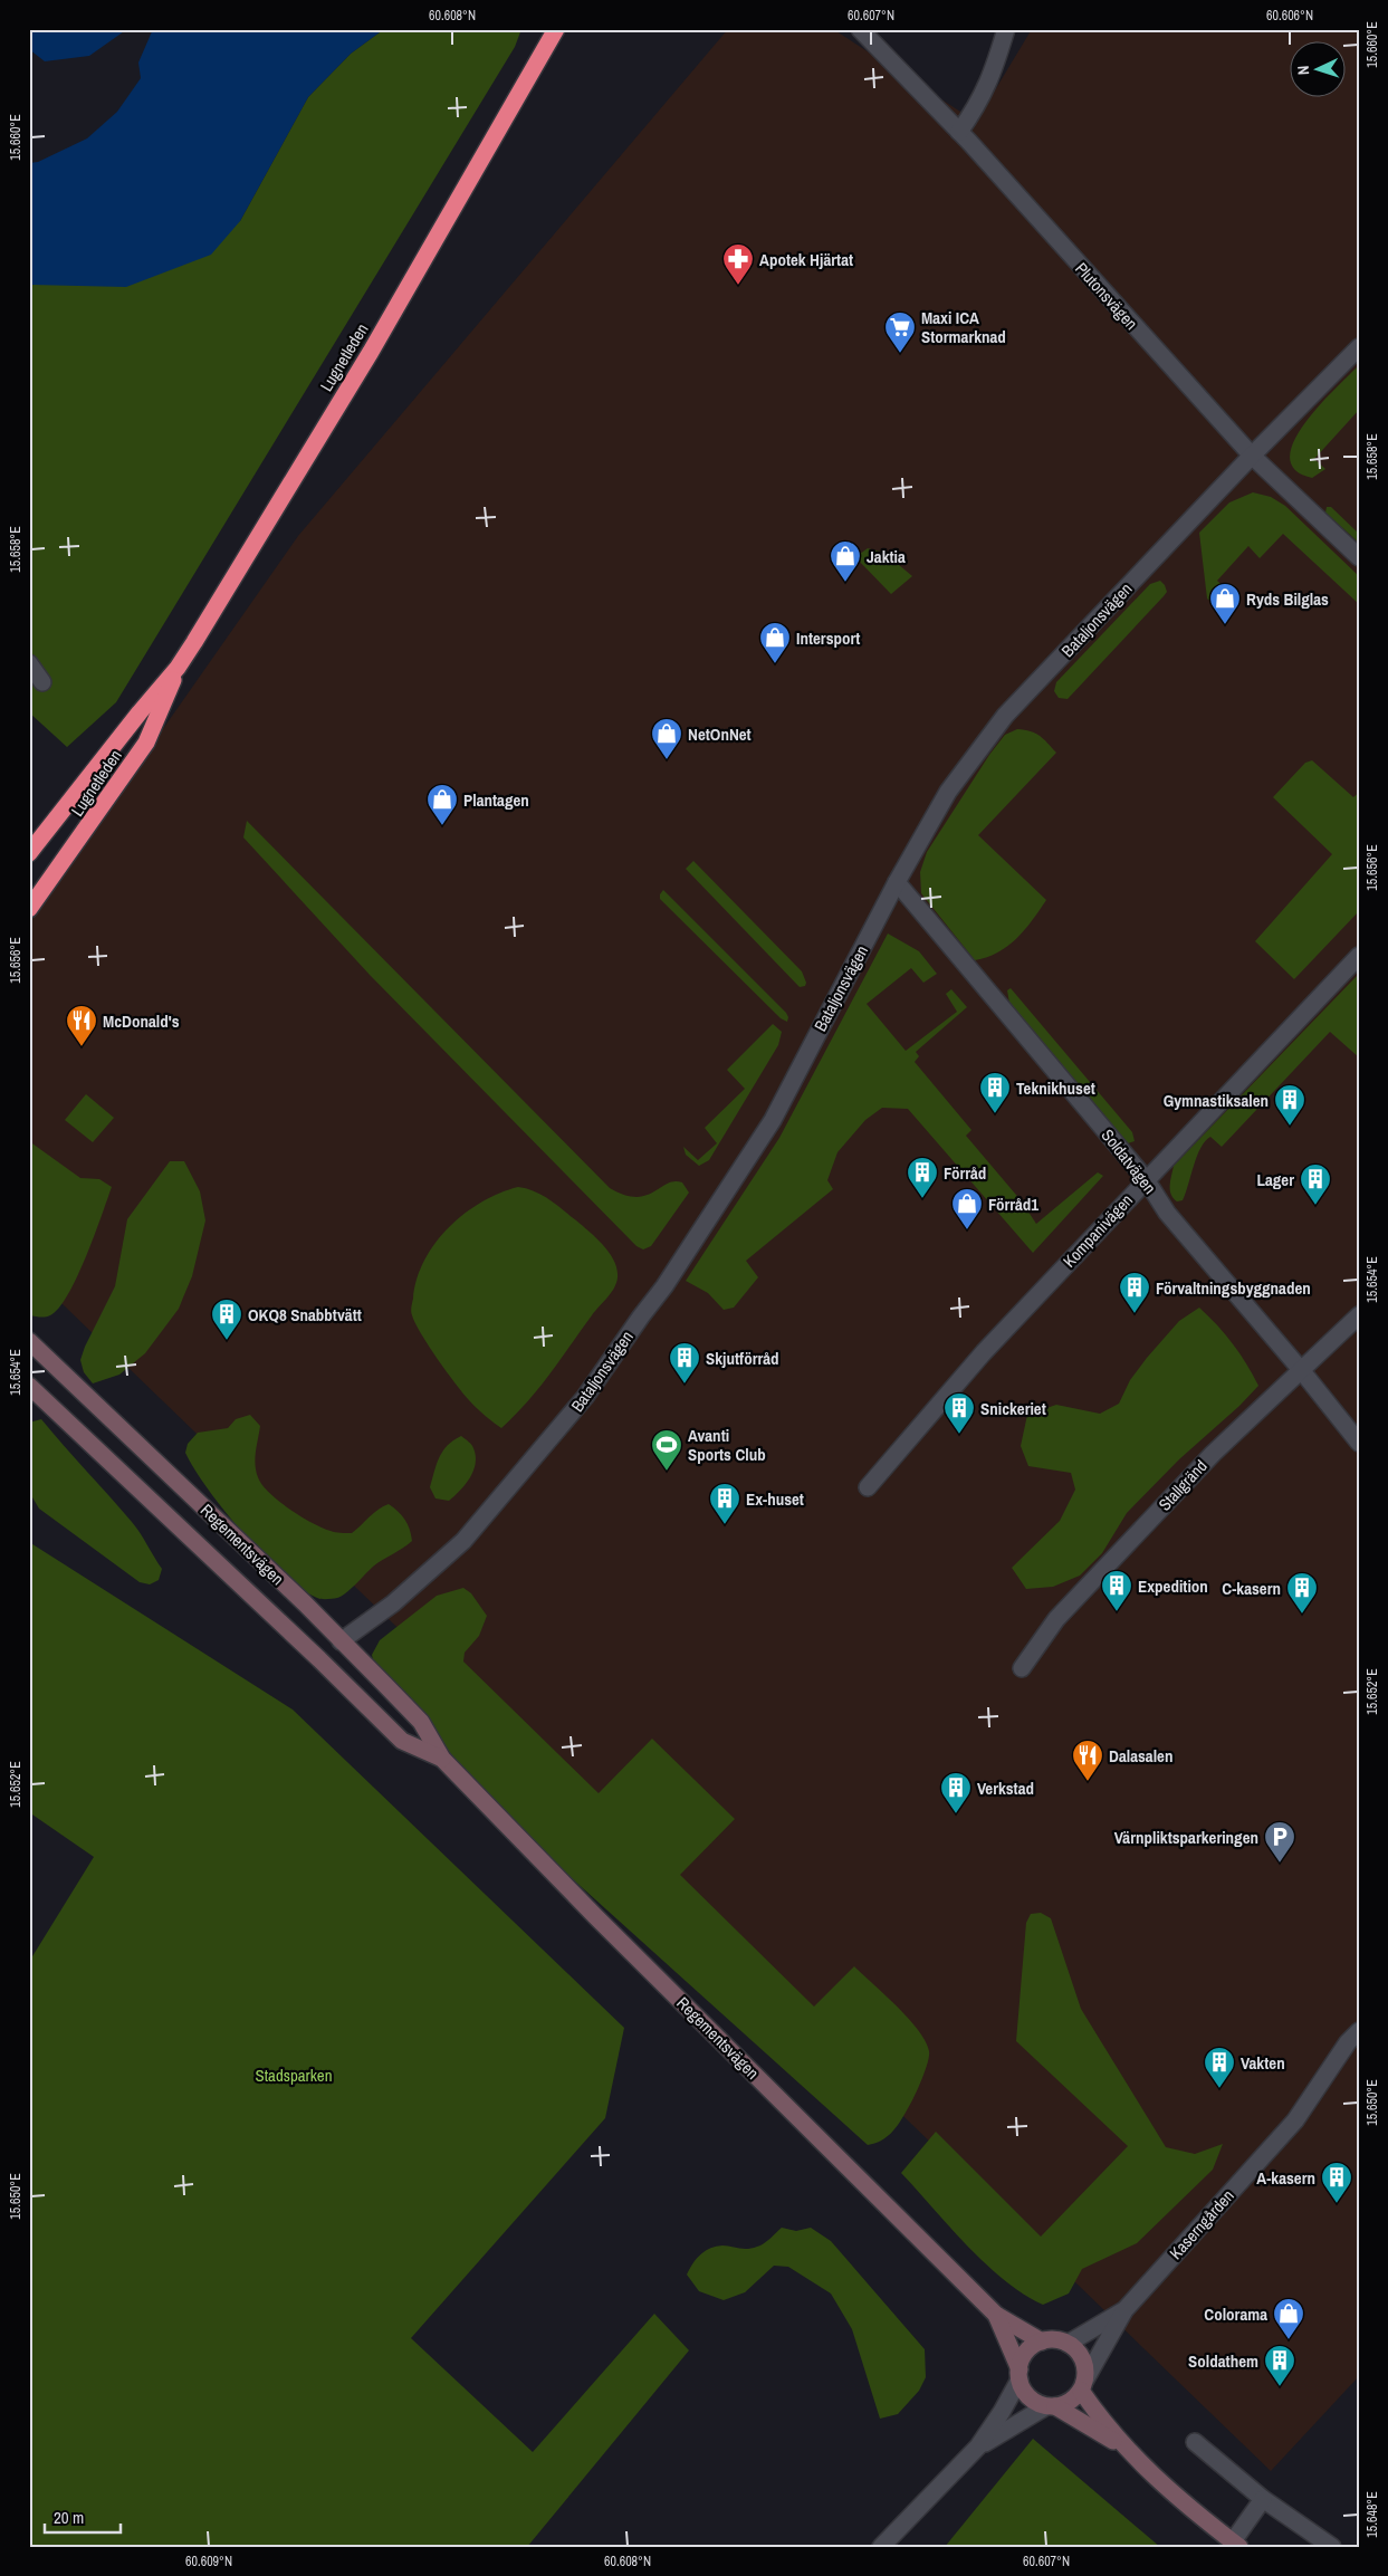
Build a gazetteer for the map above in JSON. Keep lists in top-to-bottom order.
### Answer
{
  "streets": {
    "highway": ["Lugnetleden"],
    "main road": ["Regementsvägen"],
    "street": [
      "Plutonsvägen",
      "Bataljonsvägen",
      "Soldatvägen",
      "Kompanivägen",
      "Stallgränd",
      "Kaserngården"
    ]
  },
  "crossings": [
    ["Plutonsvägen", "Bataljonsvägen"],
    ["Bataljonsvägen", "Soldatvägen"],
    ["Bataljonsvägen", "Regementsvägen"],
    ["Soldatvägen", "Kompanivägen"],
    ["Soldatvägen", "Stallgränd"],
    ["Regementsvägen", "Kaserngården"]
  ],
  "parks": ["Stadsparken"],
  "places": {
    "pharmacy": ["Apotek Hjärtat"],
    "supermarket": ["Maxi ICA Stormarknad"],
    "shop": [
      "Jaktia",
      "Ryds Bilglas",
      "Intersport",
      "NetOnNet",
      "Plantagen",
      "Förråd1",
      "Colorama"
    ],
    "restaurant": ["McDonald's", "Dalasalen"],
    "building": [
      "Teknikhuset",
      "Gymnastiksalen",
      "Förråd",
      "Lager",
      "Förvaltningsbyggnaden",
      "OKQ8 Snabbtvätt",
      "Skjutförråd",
      "Snickeriet",
      "Ex-huset",
      "Expedition",
      "C-kasern",
      "Verkstad",
      "Vakten",
      "A-kasern",
      "Soldathem"
    ],
    "sports": ["Avanti Sports Club"],
    "parking": ["Värnpliktsparkeringen"]
  },
  "scale_bar": "20 m",
  "north": "left",
  "coordinates": [
    "60.608°N",
    "60.607°N",
    "60.606°N",
    "15.660°E",
    "15.658°E",
    "15.656°E",
    "15.654°E",
    "15.652°E",
    "15.650°E",
    "15.648°E",
    "60.609°N"
  ]
}
